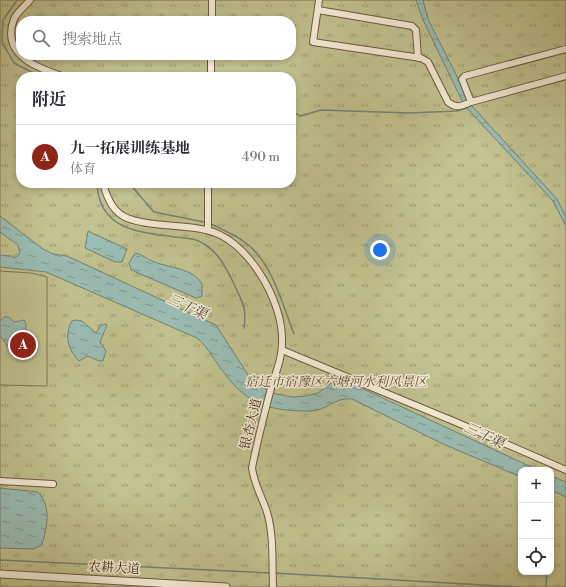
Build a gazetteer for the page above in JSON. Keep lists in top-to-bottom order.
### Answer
{
  "streets": {
    "street": ["银杏大道", "农耕大道"]
  },
  "water": ["三干渠"],
  "parks": ["宿迁市宿豫区六塘河水利风景区"],
  "page": {
    "search": "搜索地点",
    "heading": "附近",
    "list": [
      {
        "mark": "A",
        "name": "九一拓展训练基地",
        "note": "体育",
        "value": "490 m"
      }
    ],
    "pins": "A",
    "map_buttons": ["+", "−"]
  }
}
